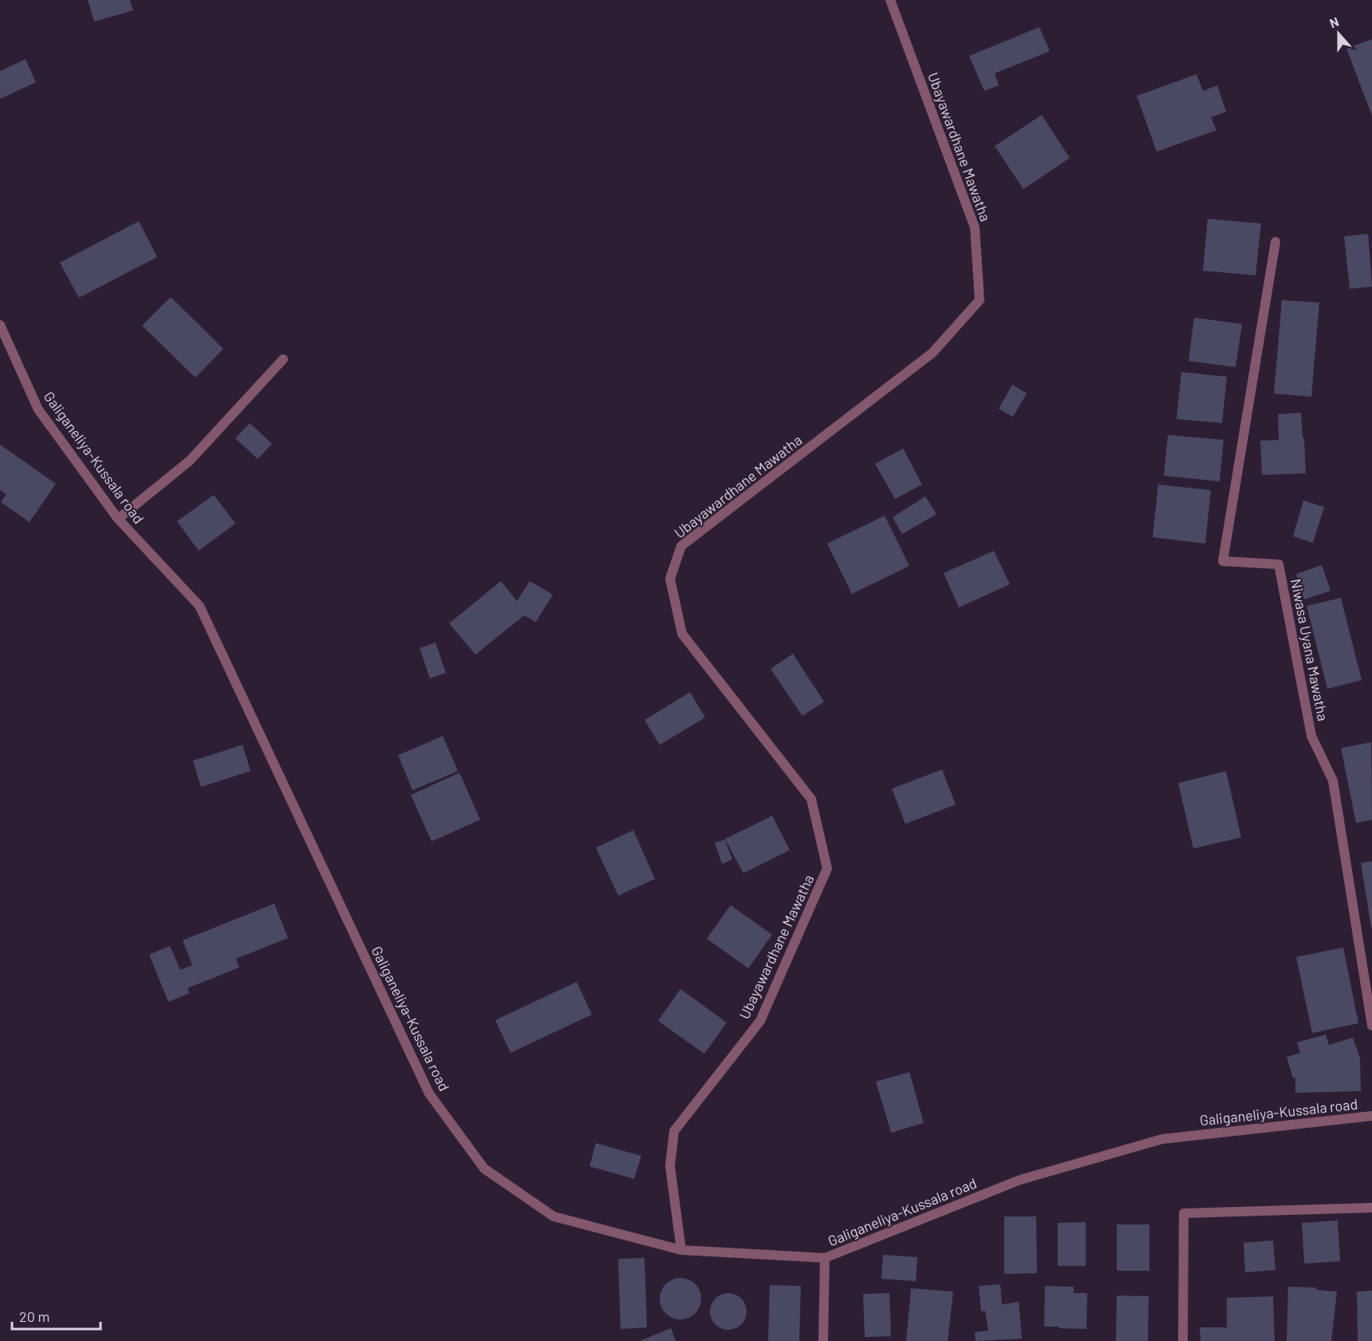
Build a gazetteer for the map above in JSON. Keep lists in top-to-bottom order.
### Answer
{
  "streets": {
    "street": ["Ubayawardhane Mawatha", "Galiganeliya-Kussala road", "Niwasa Uyana Mawatha"]
  },
  "crossings": [
    ["Ubayawardhane Mawatha", "Galiganeliya-Kussala road"]
  ],
  "scale_bar": "20 m",
  "north": "top"
}
